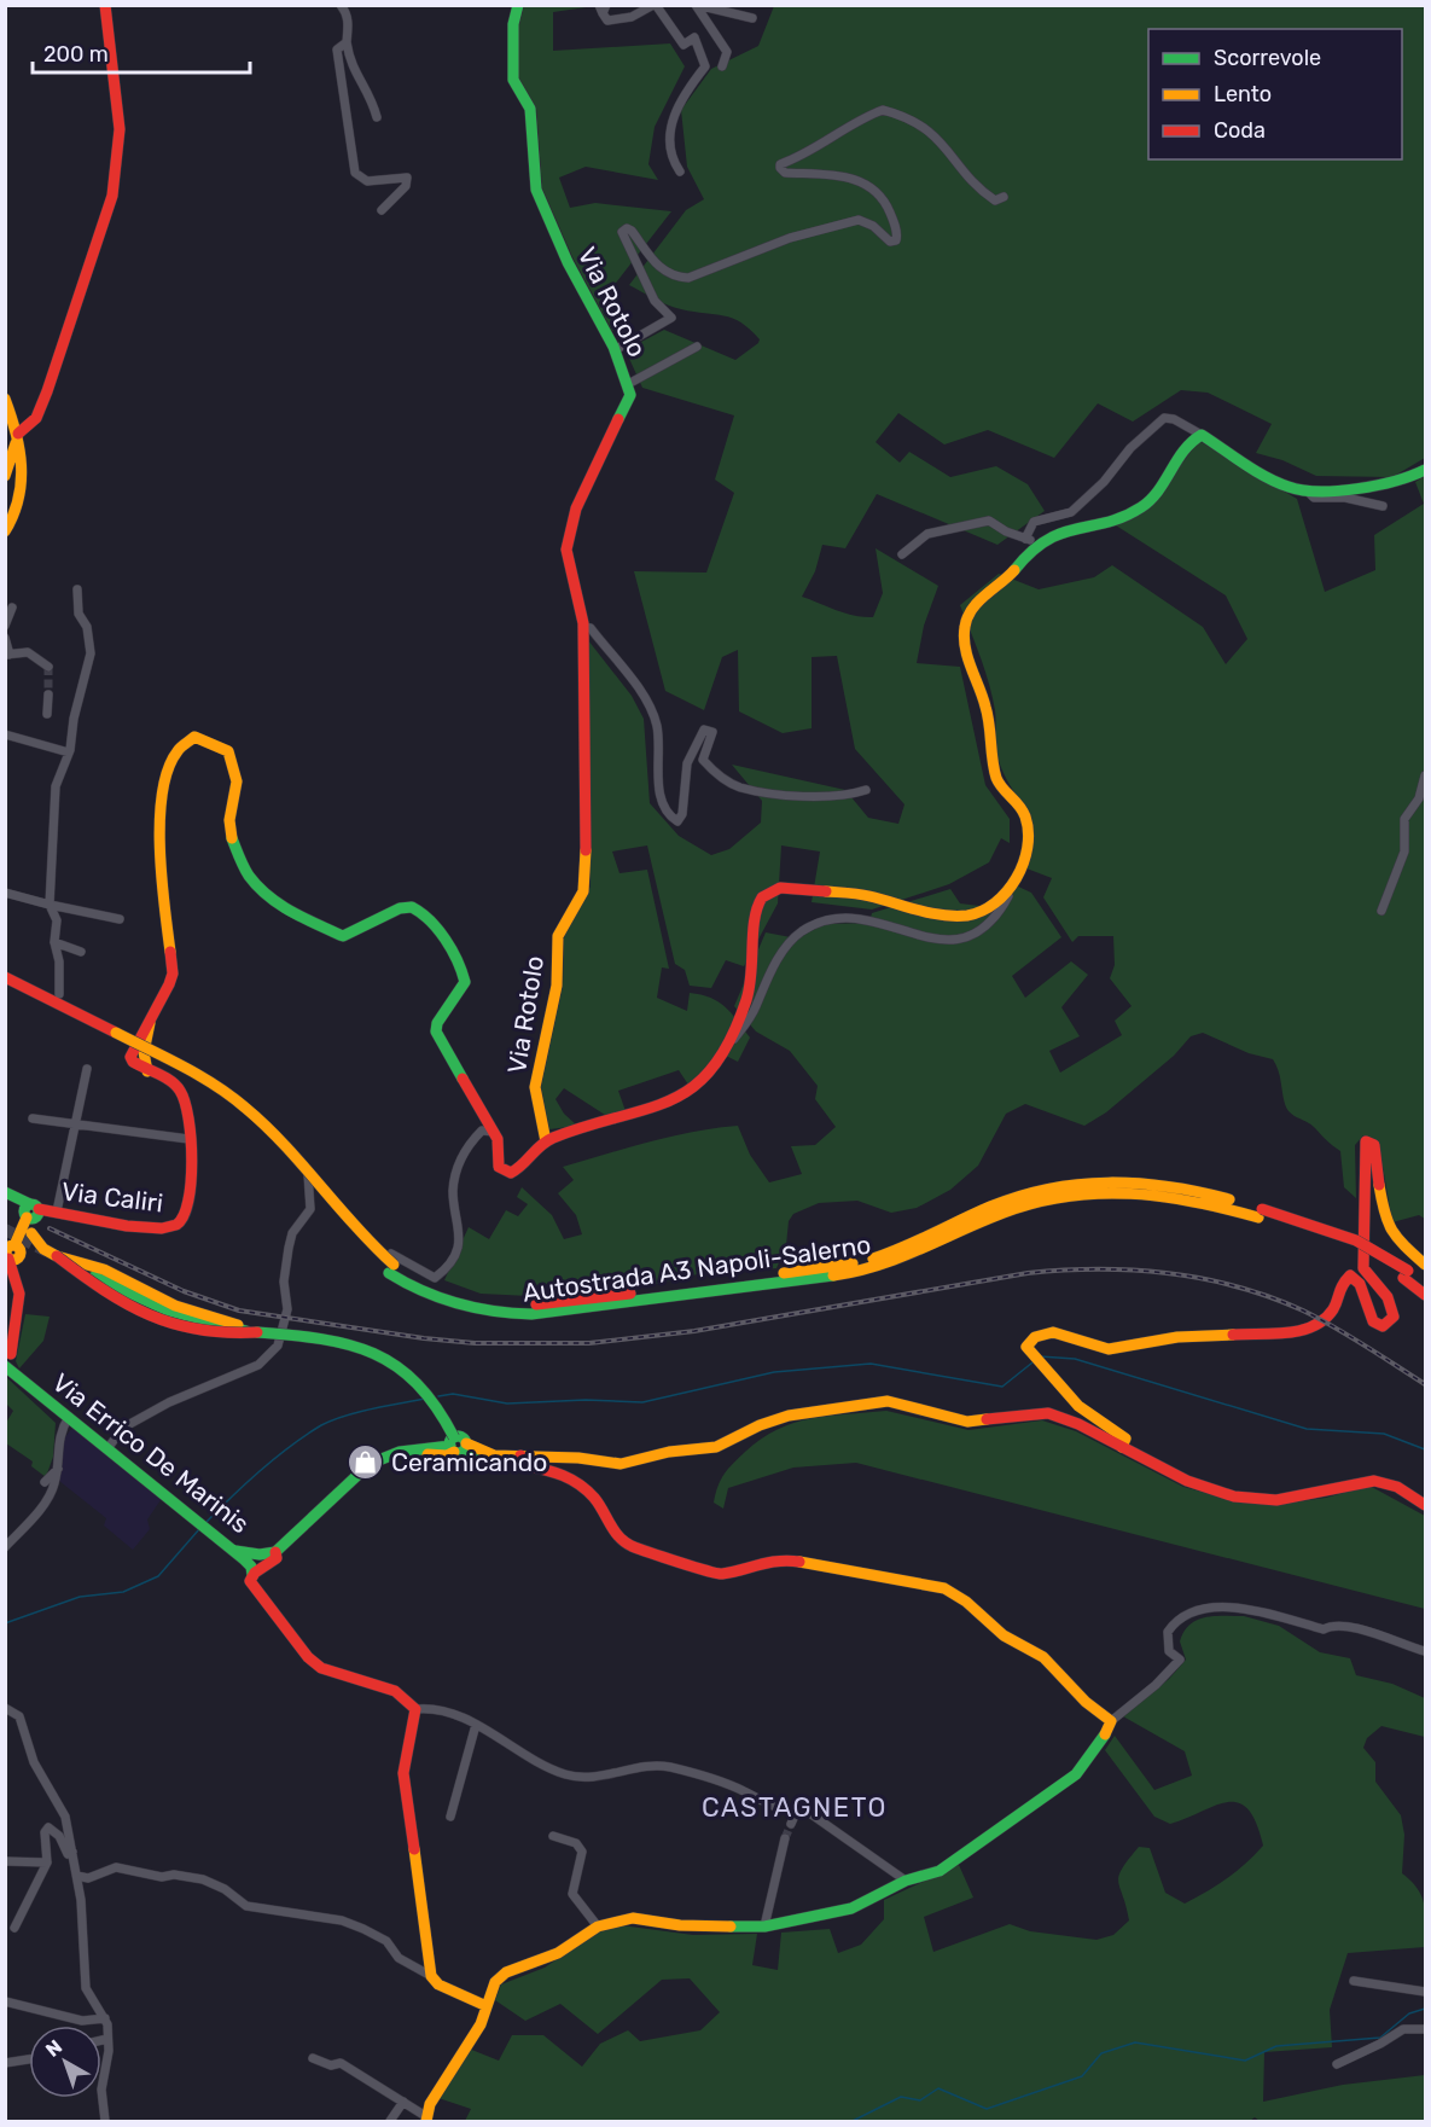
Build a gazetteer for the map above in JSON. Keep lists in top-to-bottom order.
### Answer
{
  "streets": {
    "main road": [
      "Via Rotolo",
      "Via Caliri",
      "Autostrada A3 Napoli-Salerno",
      "Via Errico De Marinis"
    ]
  },
  "crossings": [
    ["Via Rotolo", "Via Caliri"]
  ],
  "districts": ["CASTAGNETO"],
  "places": {
    "shop": ["Ceramicando"]
  },
  "legend": ["Scorrevole", "Lento", "Coda"],
  "scale_bar": "200 m",
  "north": "top left"
}
